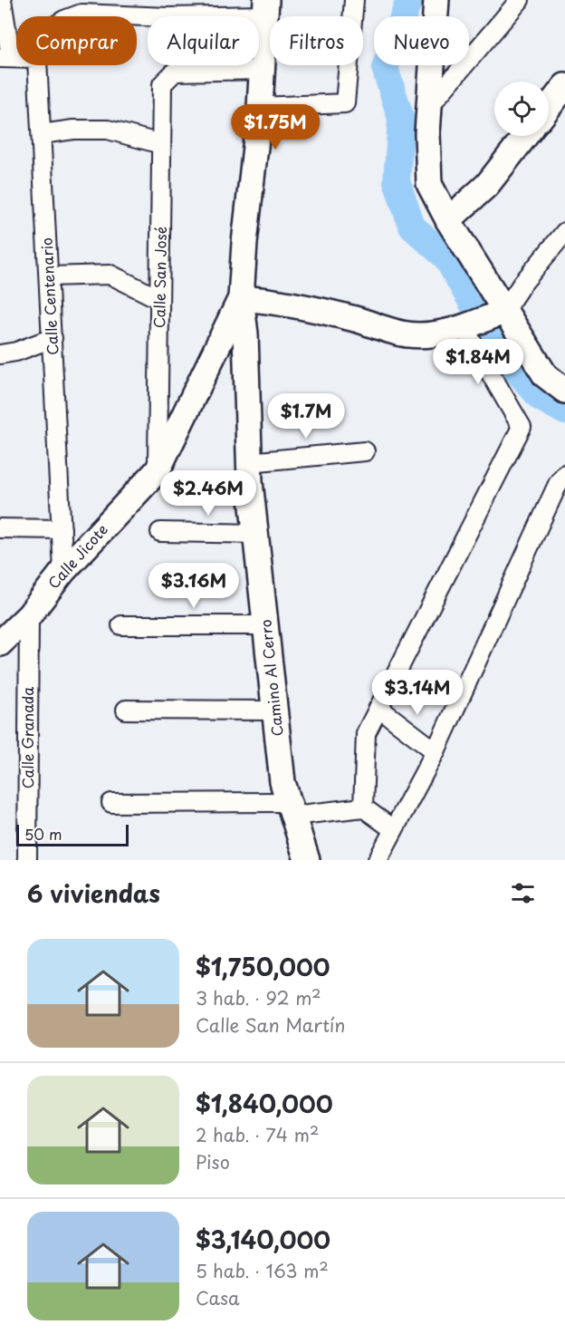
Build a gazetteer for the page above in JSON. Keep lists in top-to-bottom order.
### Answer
{
  "streets": {
    "main road": ["Calle Jicote", "Camino Al Cerro"],
    "street": ["Calle San José", "Calle Centenario", "Calle Granada"]
  },
  "crossings": [
    ["Calle San José", "Calle Jicote"],
    ["Calle Centenario", "Calle Jicote"],
    ["Calle Jicote", "Camino Al Cerro"],
    ["Calle Jicote", "Calle Granada"]
  ],
  "scale_bar": "50 m",
  "page": {
    "chip": [
      "Comprar",
      "Alquilar",
      "Filtros",
      "Nuevo"
    ],
    "price": [
      "$1.75M",
      "$1.84M",
      "$1.7M",
      "$2.46M",
      "$3.16M",
      "$3.14M"
    ],
    "scale": "50 m",
    "heading": "6 viviendas",
    "list": [
      {
        "name": "$1,750,000",
        "note": "3 hab. · 92 m² · Calle San Martín"
      },
      {
        "name": "$1,840,000",
        "note": "2 hab. · 74 m² · Piso"
      },
      {
        "name": "$3,140,000",
        "note": "5 hab. · 163 m² · Casa"
      }
    ]
  }
}
